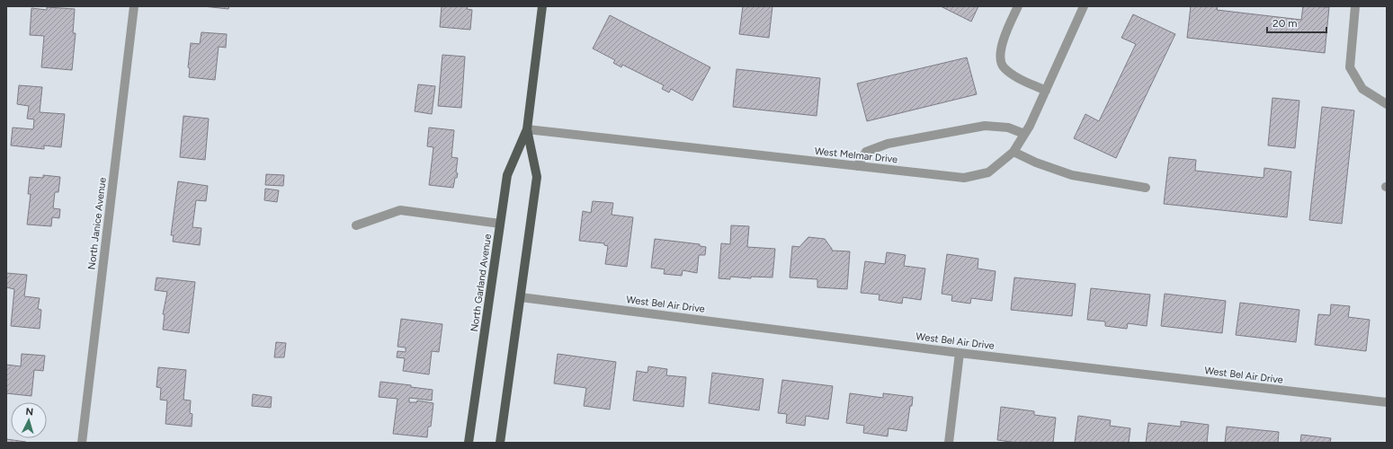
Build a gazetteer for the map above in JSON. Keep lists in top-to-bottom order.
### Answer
{
  "streets": {
    "main road": ["North Garland Avenue"],
    "street": ["West Melmar Drive", "North Janice Avenue", "West Bel Air Drive"]
  },
  "crossings": [
    ["West Melmar Drive", "North Garland Avenue"],
    ["North Garland Avenue", "West Bel Air Drive"]
  ],
  "scale_bar": "20 m",
  "north": "top"
}
